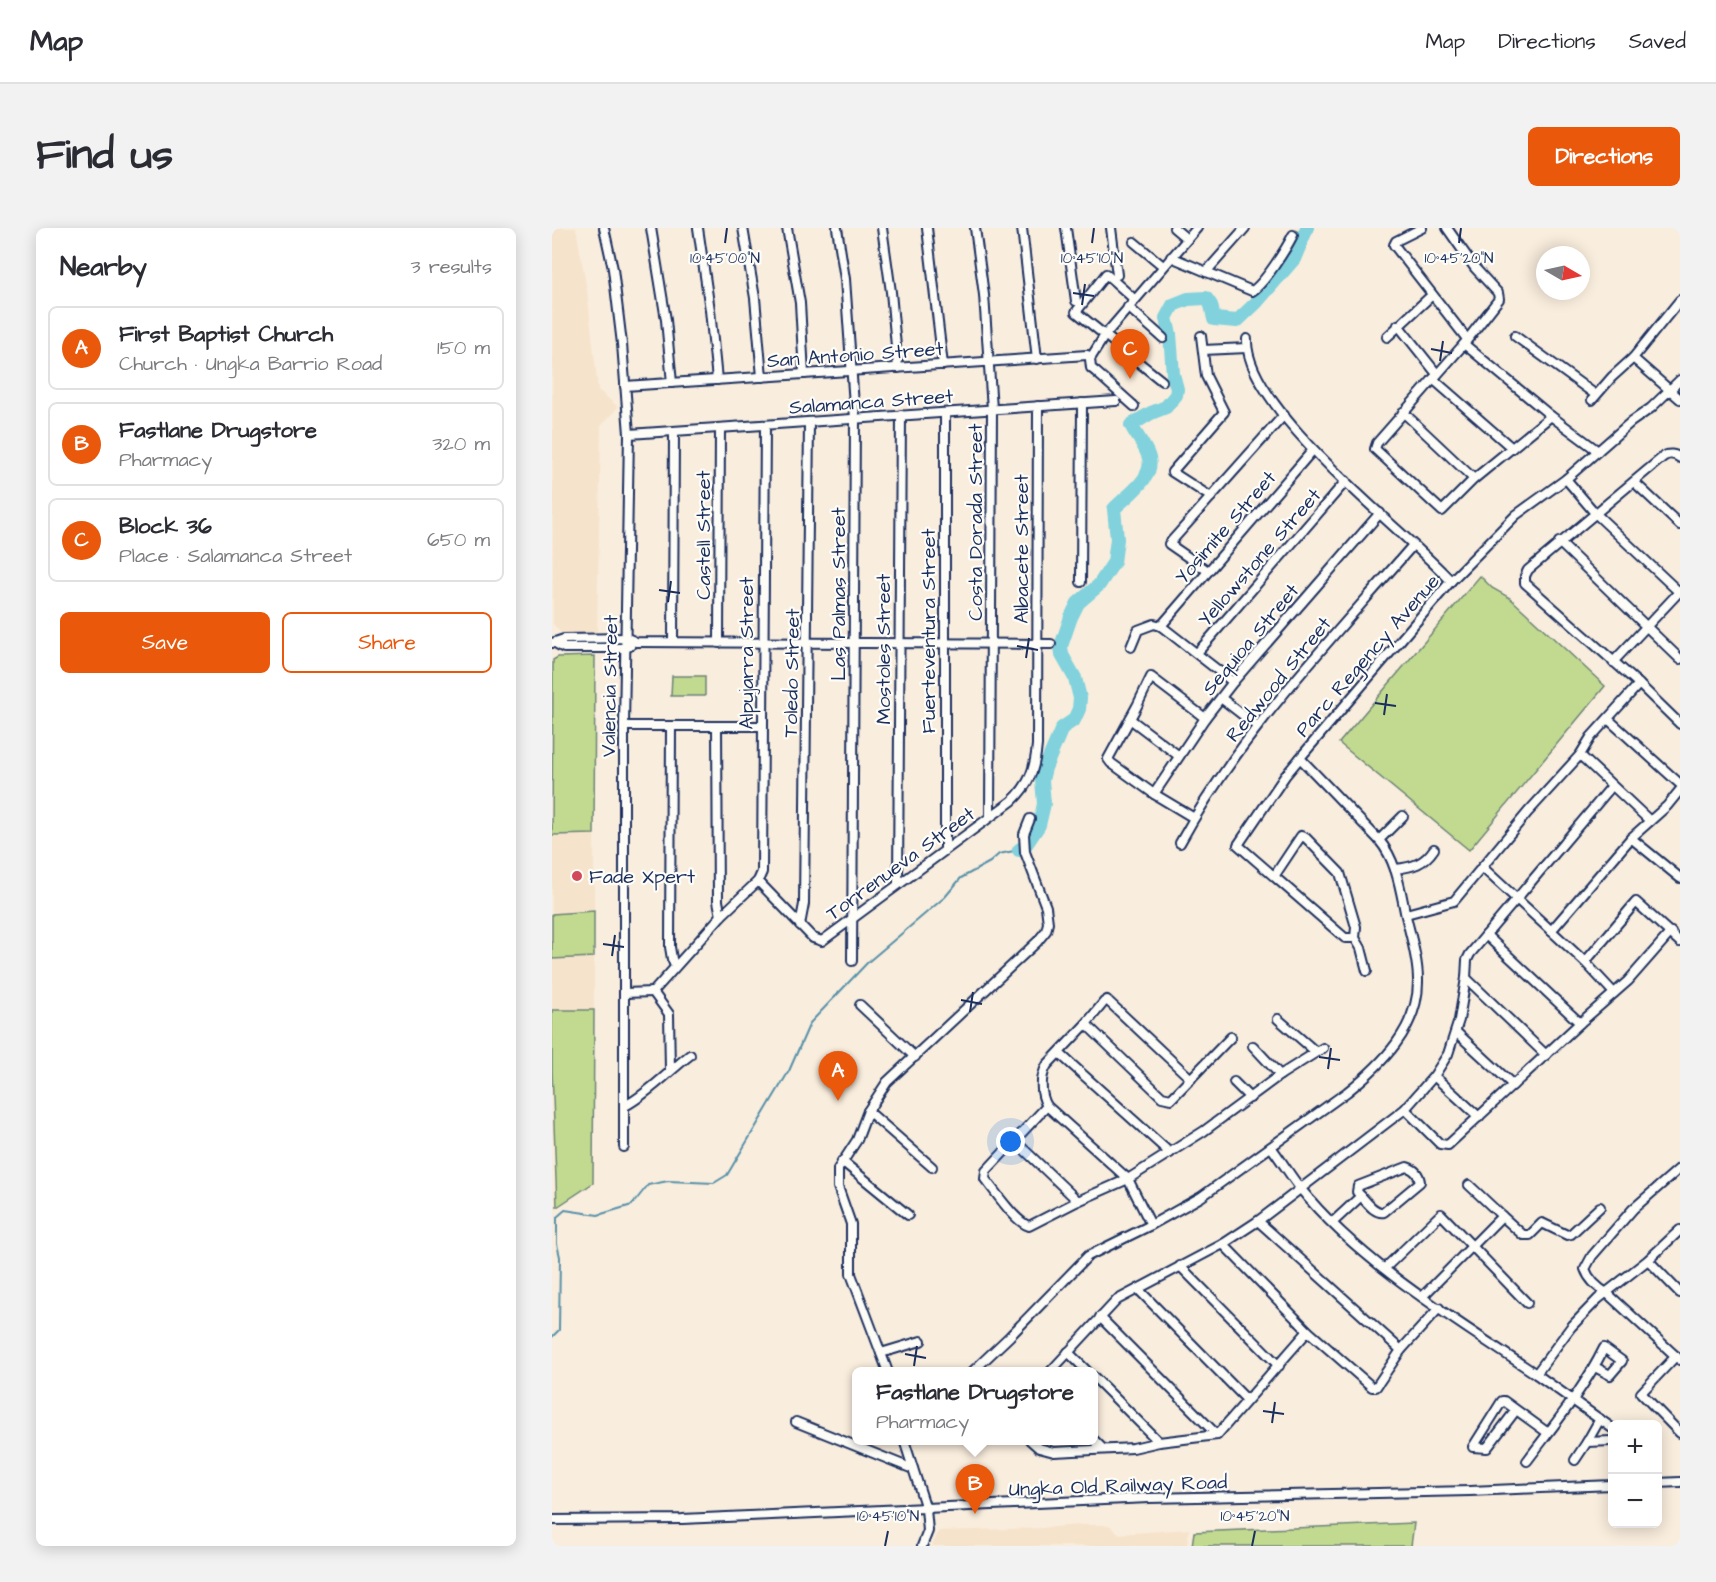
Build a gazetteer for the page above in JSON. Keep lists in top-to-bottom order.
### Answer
{
  "streets": {
    "street": [
      "San Antonio Street",
      "Salamanca Street",
      "Costa Dorada Street",
      "Yosimite Street",
      "Castell Street",
      "Albacete Street",
      "Yellowstone Street",
      "Las Palmas Street",
      "Fuerteventura Street",
      "Sequioa Street",
      "Mostoles Street",
      "Alpujarra Street",
      "Parc Regency Avenue",
      "Toledo Street",
      "Redwood Street",
      "Valencia Street",
      "Torrenueva Street",
      "Ungka Old Railway Road"
    ]
  },
  "crossings": [
    ["San Antonio Street", "Costa Dorada Street"],
    ["San Antonio Street", "Las Palmas Street"],
    ["San Antonio Street", "Valencia Street"],
    ["Salamanca Street", "Costa Dorada Street"],
    ["Salamanca Street", "Castell Street"],
    ["Salamanca Street", "Albacete Street"],
    ["Salamanca Street", "Las Palmas Street"],
    ["Salamanca Street", "Fuerteventura Street"],
    ["Salamanca Street", "Mostoles Street"],
    ["Salamanca Street", "Alpujarra Street"],
    ["Salamanca Street", "Toledo Street"],
    ["Salamanca Street", "Valencia Street"],
    ["Costa Dorada Street", "Albacete Street"],
    ["Costa Dorada Street", "Torrenueva Street"],
    ["Albacete Street", "Torrenueva Street"],
    ["Las Palmas Street", "Torrenueva Street"],
    ["Fuerteventura Street", "Torrenueva Street"],
    ["Mostoles Street", "Torrenueva Street"],
    ["Alpujarra Street", "Torrenueva Street"],
    ["Toledo Street", "Torrenueva Street"]
  ],
  "places": ["Fade Xpert"],
  "north": "right",
  "page": {
    "header": "Map",
    "nav": ["Map", "Directions", "Saved"],
    "title": "Find us",
    "buttons": [
      "Directions",
      ["Save", "Share"]
    ],
    "heading": ["Nearby", "3 results"],
    "list": [
      {
        "mark": "A",
        "name": "First Baptist Church",
        "note": "Church · Ungka Barrio Road",
        "value": "150 m"
      },
      {
        "mark": "B",
        "name": "Fastlane Drugstore",
        "note": "Pharmacy",
        "value": "320 m"
      },
      {
        "mark": "C",
        "name": "Block 36",
        "note": "Place · Salamanca Street",
        "value": "650 m"
      }
    ],
    "pins": ["C", "A", "B"],
    "popup": ["Fastlane Drugstore", "Pharmacy"],
    "map_buttons": ["+", "−"]
  },
  "coordinates": ["10°45'00\"N", "10°45'10\"N", "10°45'20\"N"]
}
